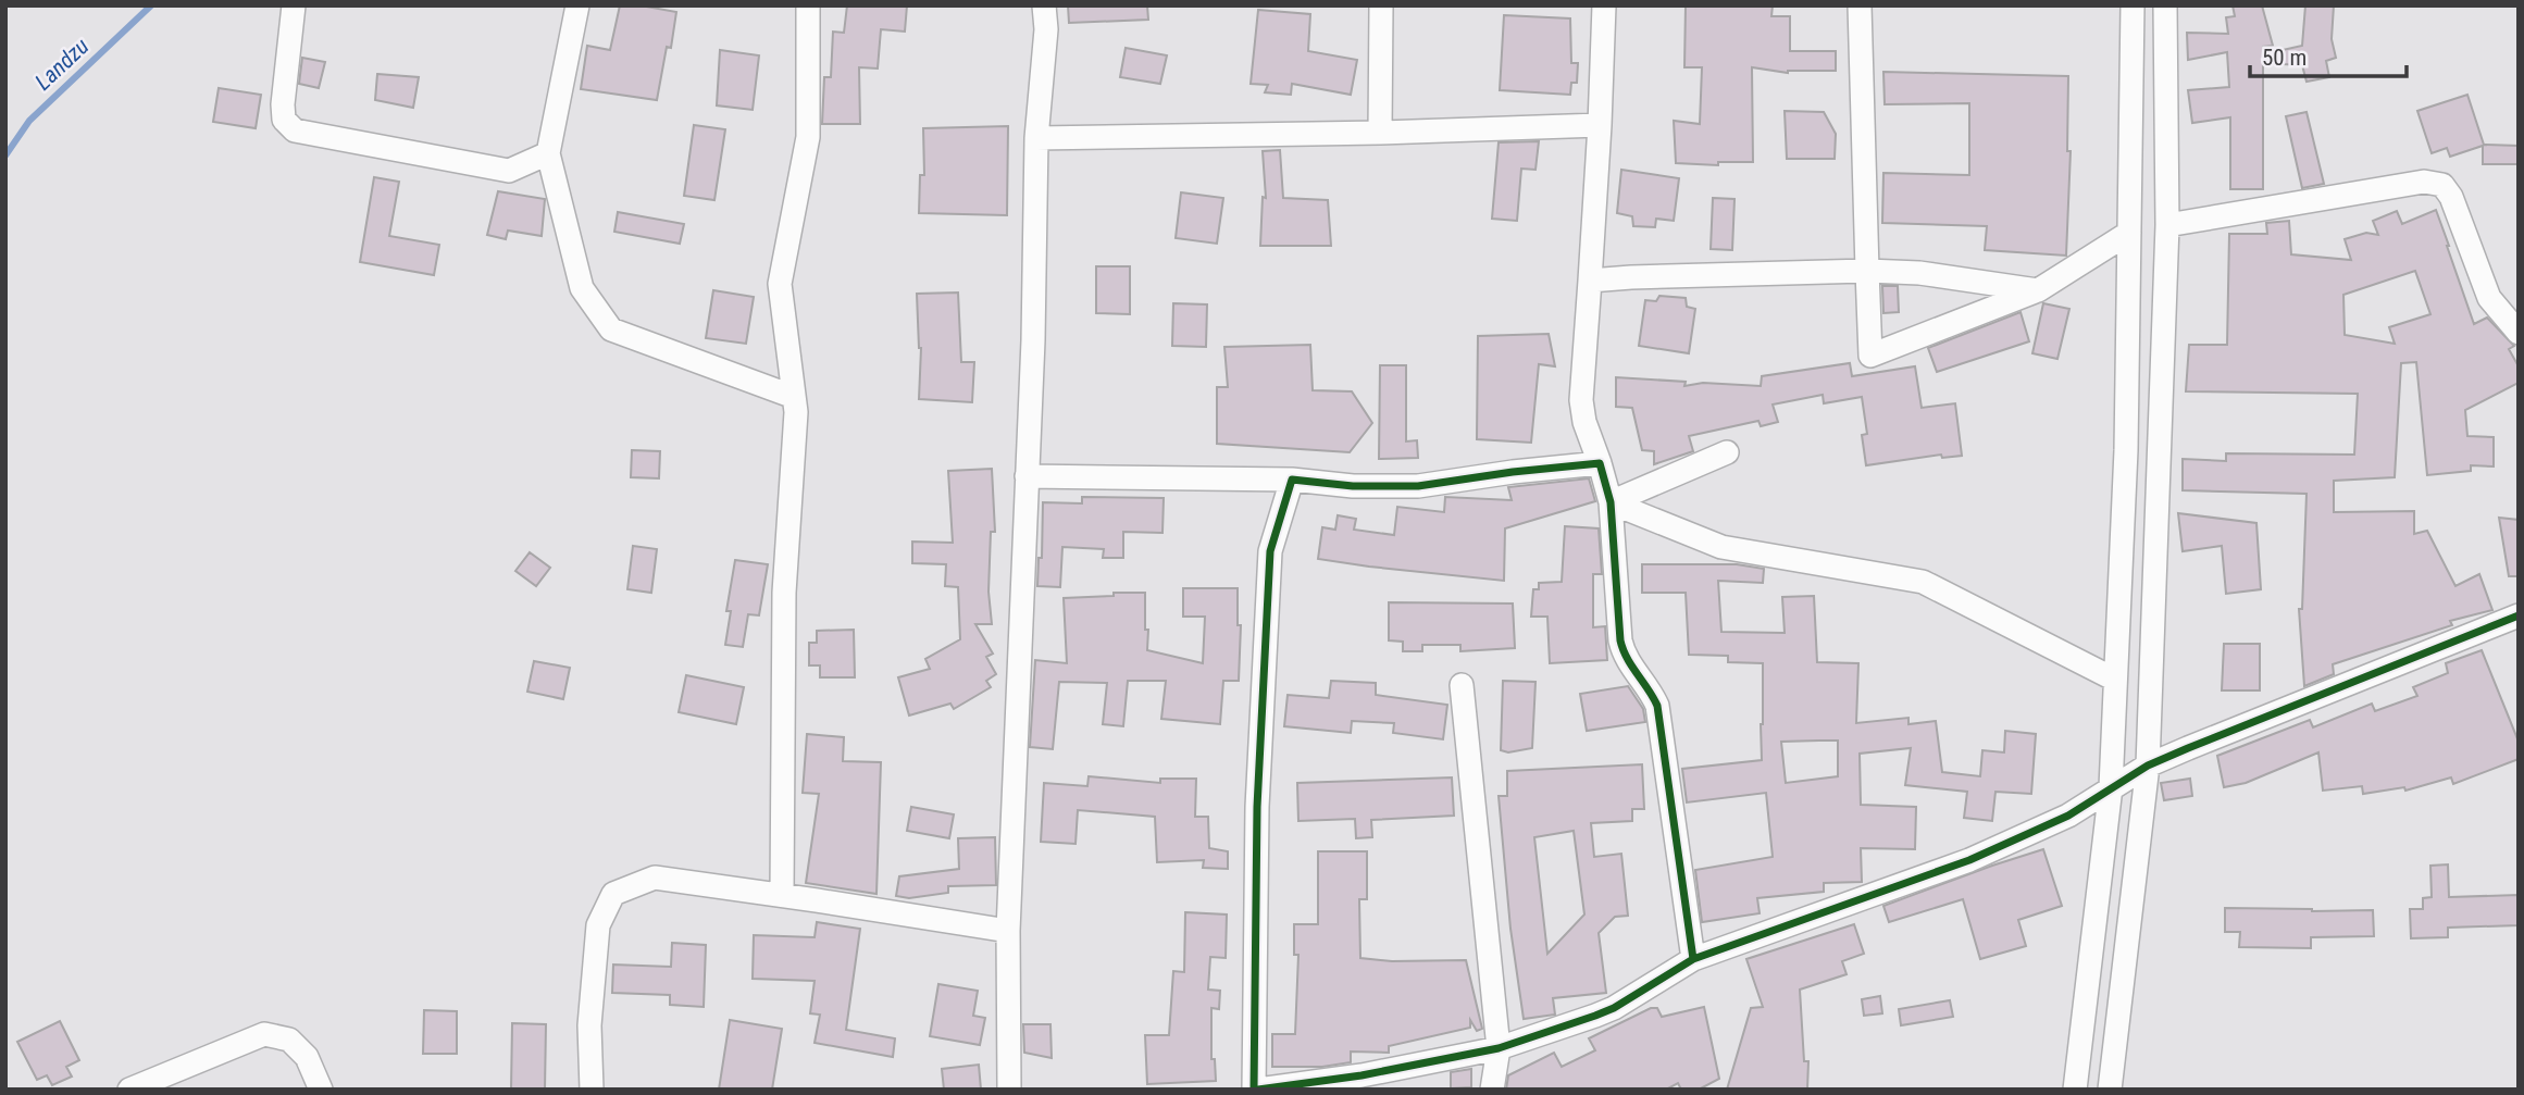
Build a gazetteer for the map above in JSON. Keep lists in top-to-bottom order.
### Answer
{
  "water": ["Landzu"],
  "scale_bar": "50 m"
}
